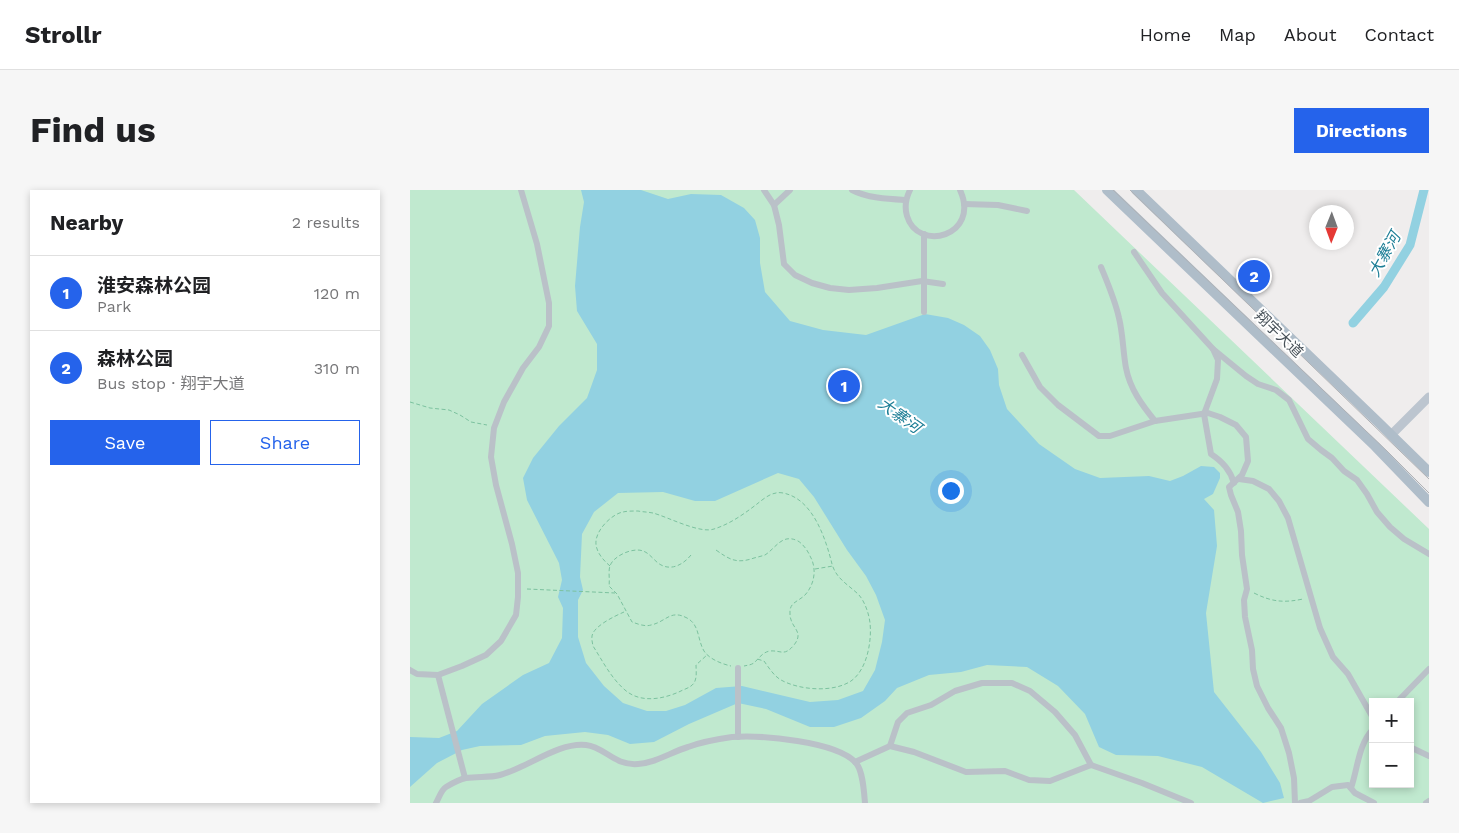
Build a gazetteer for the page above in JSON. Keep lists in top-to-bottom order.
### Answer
{
  "streets": {
    "main road": ["翔宇大道"]
  },
  "water": ["大寨河"],
  "north": "bottom",
  "page": {
    "header": "Strollr",
    "nav": [
      "Home",
      "Map",
      "About",
      "Contact"
    ],
    "buttons": [
      "Directions",
      ["Save", "Share"]
    ],
    "title": "Find us",
    "heading": ["Nearby", "2 results"],
    "list": [
      {
        "mark": "1",
        "name": "淮安森林公园",
        "note": "Park",
        "value": "120 m"
      },
      {
        "mark": "2",
        "name": "森林公园",
        "note": "Bus stop · 翔宇大道",
        "value": "310 m"
      }
    ],
    "pins": ["2", "1"],
    "map_buttons": ["+", "−"]
  }
}
